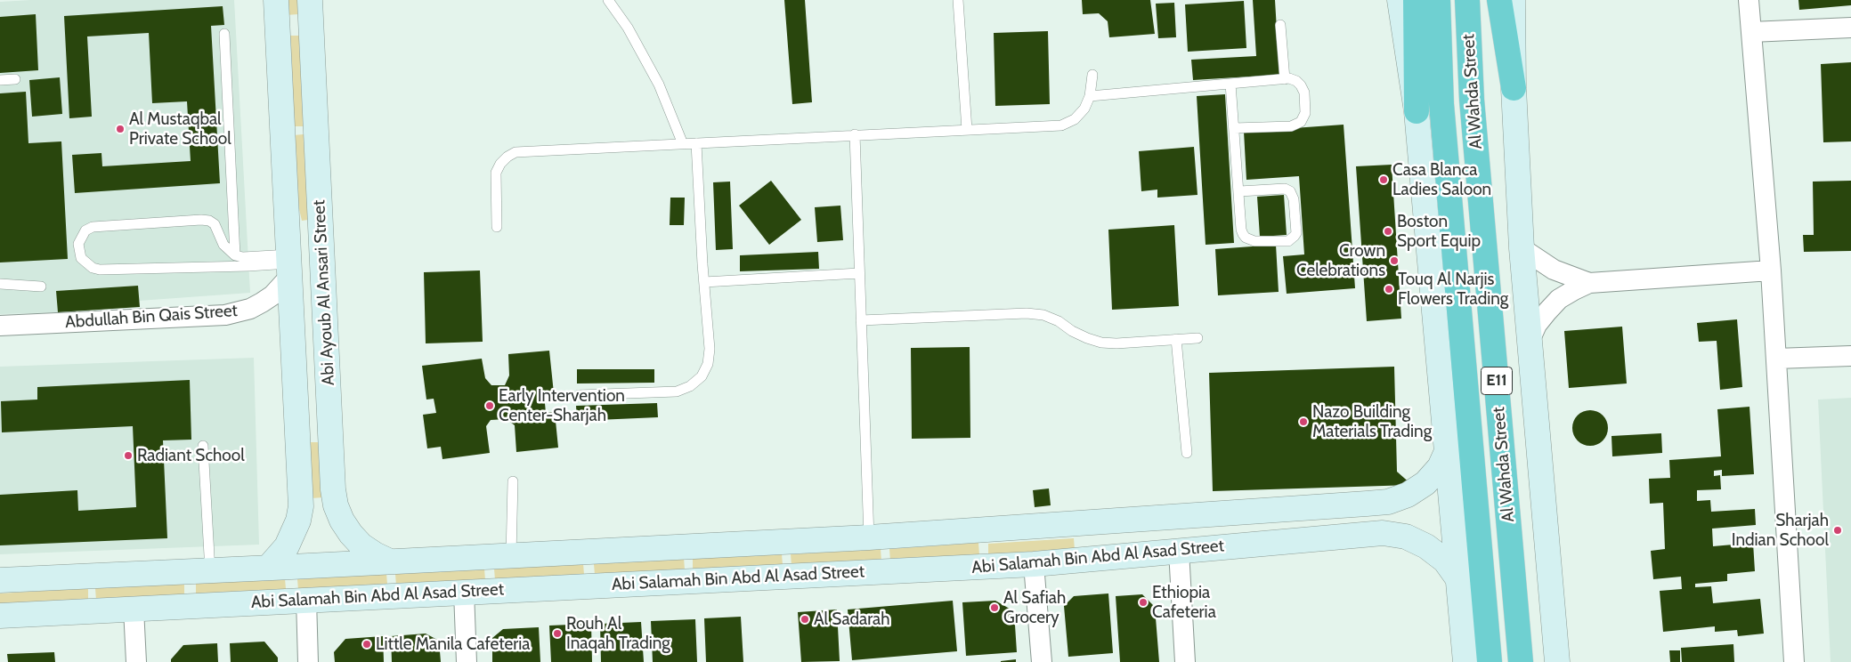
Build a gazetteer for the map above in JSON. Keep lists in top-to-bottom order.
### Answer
{
  "streets": {
    "highway": ["Al Wahda Street", "E11"],
    "street": ["Abi Ayoub Al Ansari Street", "Abdullah Bin Qais Street", "Abi Salamah Bin Abd Al Asad Street"]
  },
  "crossings": [
    ["Abi Ayoub Al Ansari Street", "Abdullah Bin Qais Street"],
    ["Abi Ayoub Al Ansari Street", "Abi Salamah Bin Abd Al Asad Street"]
  ],
  "places": [
    "Al Mustaqbal Private School",
    "Casa Blanca Ladies Saloon",
    "Boston Sport Equip",
    "Crown Celebrations",
    "Touq Al Narjis Flowers Trading",
    "Early Intervention Center-Sharjah",
    "Nazo Building Materials Trading",
    "Radiant School",
    "Sharjah Indian School",
    "Ethiopia Cafeteria",
    "Al Safiah Grocery",
    "Al Sadarah",
    "Rouh Al Inaqah Trading",
    "Little Manila Cafeteria"
  ]
}
